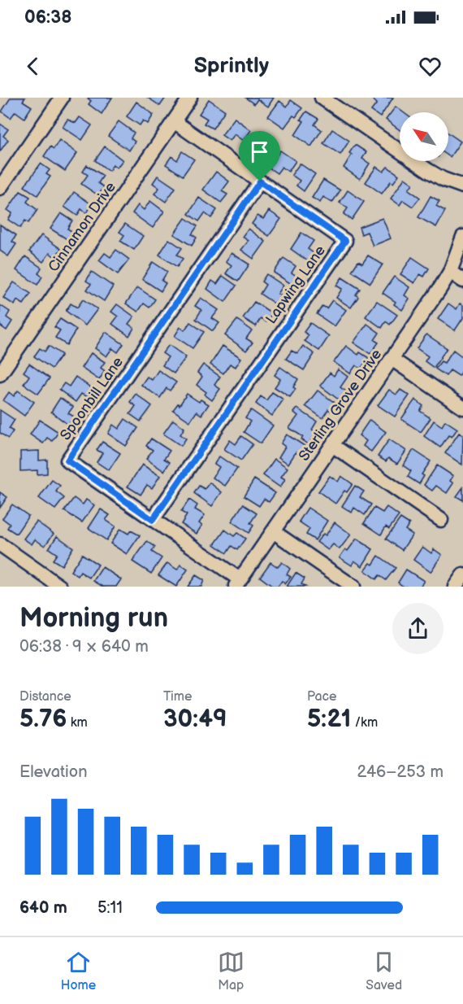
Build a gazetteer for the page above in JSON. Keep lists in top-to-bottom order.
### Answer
{
  "streets": {
    "street": [
      "Cinnamon Drive",
      "Lapwing Lane",
      "Spoonbill Lane",
      "Sterling Grove Drive"
    ]
  },
  "crossings": [
    ["Cinnamon Drive", "Lapwing Lane"],
    ["Lapwing Lane", "Spoonbill Lane"],
    ["Spoonbill Lane", "Sterling Grove Drive"]
  ],
  "north": "top left",
  "page": {
    "status": "06:38",
    "header": "Sprintly",
    "heading": ["Morning run", "06:38 · 9 × 640 m"],
    "stats": [
      ["Distance", "5.76 km"],
      ["Time", "30:49"],
      ["Pace", "5:21 /km"]
    ],
    "chart": ["Elevation", "246–253 m"],
    "list": [
      {
        "name": "640 m",
        "note": "5:11"
      }
    ],
    "tabs": ["Home", "Map", "Saved"]
  }
}
